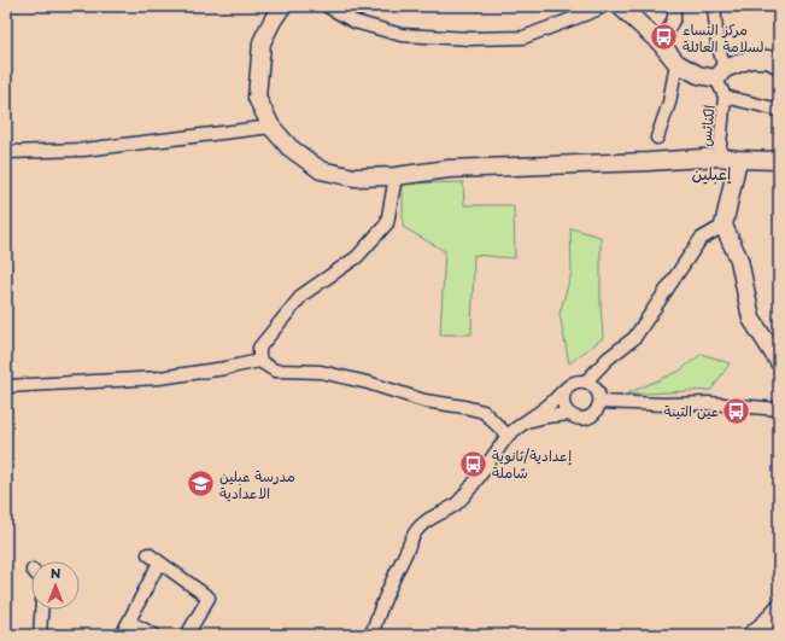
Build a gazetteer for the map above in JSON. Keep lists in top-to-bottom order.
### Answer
{
  "streets": {
    "street": ["الكنائس"]
  },
  "districts": ["إعبلين"],
  "places": {
    "bus stop": ["مركز النساء لسلامة العائلة", "عين التينة", "إعدادية/ثانوية شاملة"],
    "school or university": ["مدرسة عبلين الاعدادية"]
  },
  "north": "top"
}
